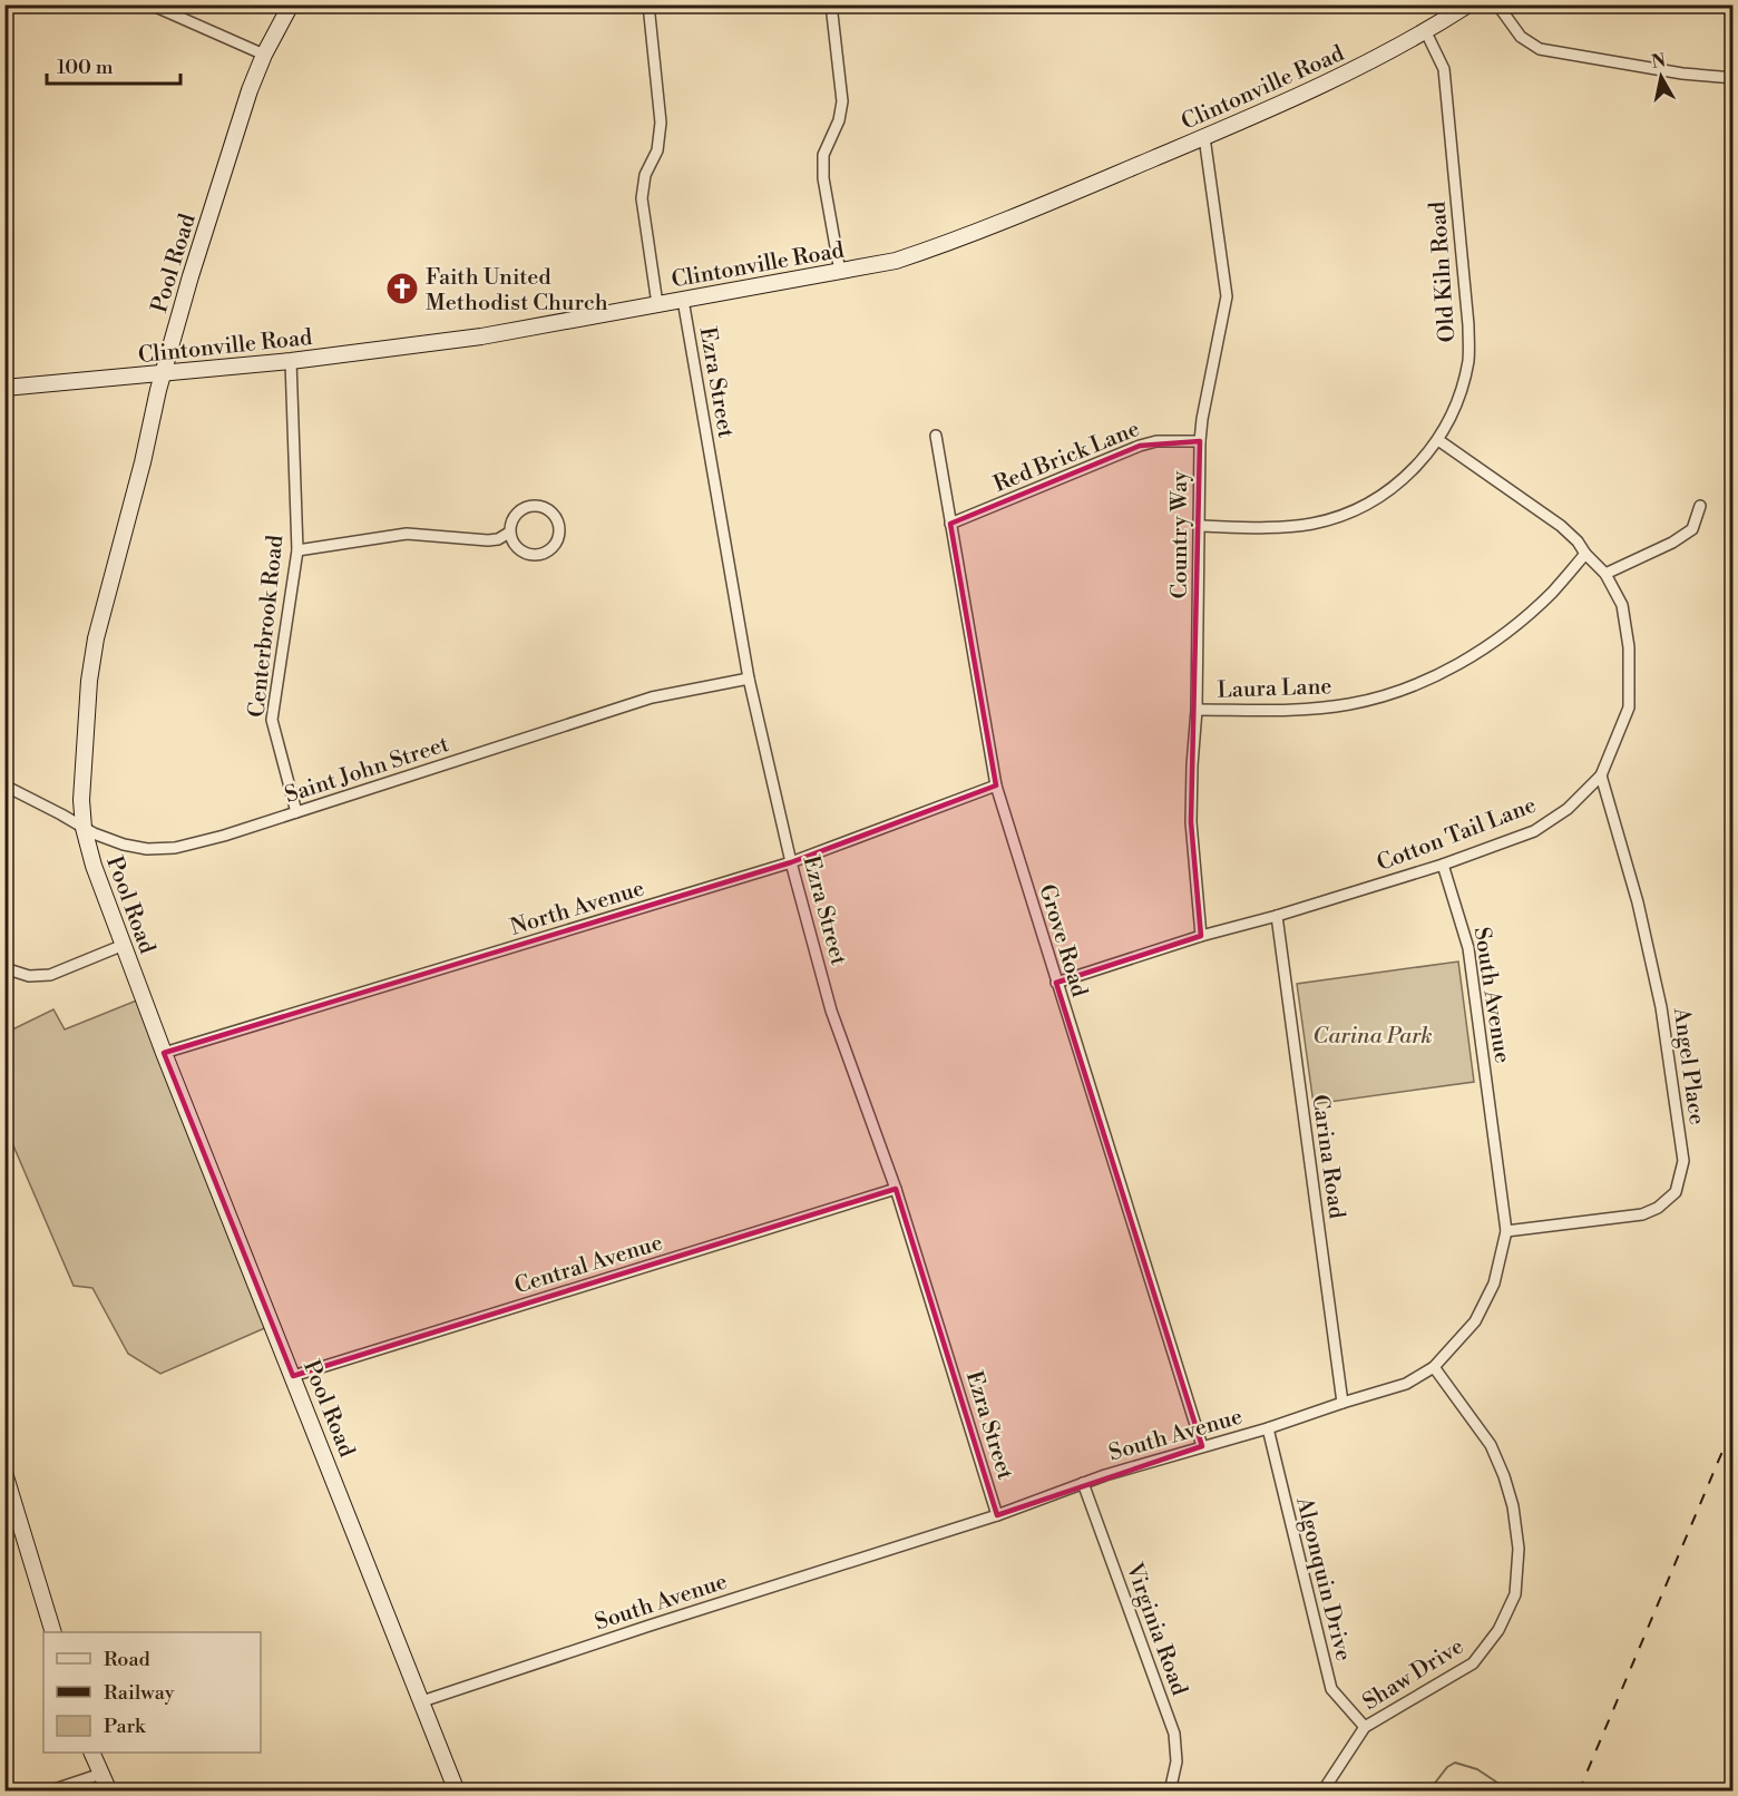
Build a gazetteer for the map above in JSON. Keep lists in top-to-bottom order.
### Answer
{
  "streets": {
    "street": [
      "Clintonville Road",
      "Pool Road",
      "Old Kiln Road",
      "Ezra Street",
      "Red Brick Lane",
      "Country Way",
      "Centerbrook Road",
      "Laura Lane",
      "Saint John Street",
      "Cotton Tail Lane",
      "North Avenue",
      "Grove Road",
      "South Avenue",
      "Angel Place",
      "Carina Road",
      "Central Avenue",
      "Algonquin Drive",
      "Virginia Road",
      "Shaw Drive"
    ]
  },
  "crossings": [
    ["Clintonville Road", "Pool Road"],
    ["Clintonville Road", "Old Kiln Road"],
    ["Clintonville Road", "Ezra Street"],
    ["Clintonville Road", "Country Way"],
    ["Clintonville Road", "Centerbrook Road"],
    ["Pool Road", "Saint John Street"],
    ["Pool Road", "North Avenue"],
    ["Pool Road", "South Avenue"],
    ["Pool Road", "Central Avenue"],
    ["Old Kiln Road", "Country Way"],
    ["Old Kiln Road", "Cotton Tail Lane"],
    ["Ezra Street", "Saint John Street"],
    ["Ezra Street", "North Avenue"],
    ["Ezra Street", "South Avenue"],
    ["Ezra Street", "Central Avenue"],
    ["Red Brick Lane", "Country Way"],
    ["Red Brick Lane", "Grove Road"],
    ["Country Way", "Laura Lane"],
    ["Country Way", "Cotton Tail Lane"],
    ["Centerbrook Road", "Saint John Street"],
    ["Laura Lane", "Cotton Tail Lane"],
    ["Cotton Tail Lane", "Grove Road"],
    ["Cotton Tail Lane", "South Avenue"],
    ["Cotton Tail Lane", "Angel Place"],
    ["Cotton Tail Lane", "Carina Road"],
    ["North Avenue", "Grove Road"],
    ["Grove Road", "South Avenue"],
    ["South Avenue", "Angel Place"],
    ["South Avenue", "Carina Road"],
    ["South Avenue", "Algonquin Drive"],
    ["South Avenue", "Virginia Road"],
    ["South Avenue", "Shaw Drive"],
    ["Algonquin Drive", "Shaw Drive"]
  ],
  "parks": ["Carina Park"],
  "places": {
    "church": ["Faith United Methodist Church"]
  },
  "legend": ["Road", "Railway", "Park"],
  "scale_bar": "100 m",
  "north": "top"
}
